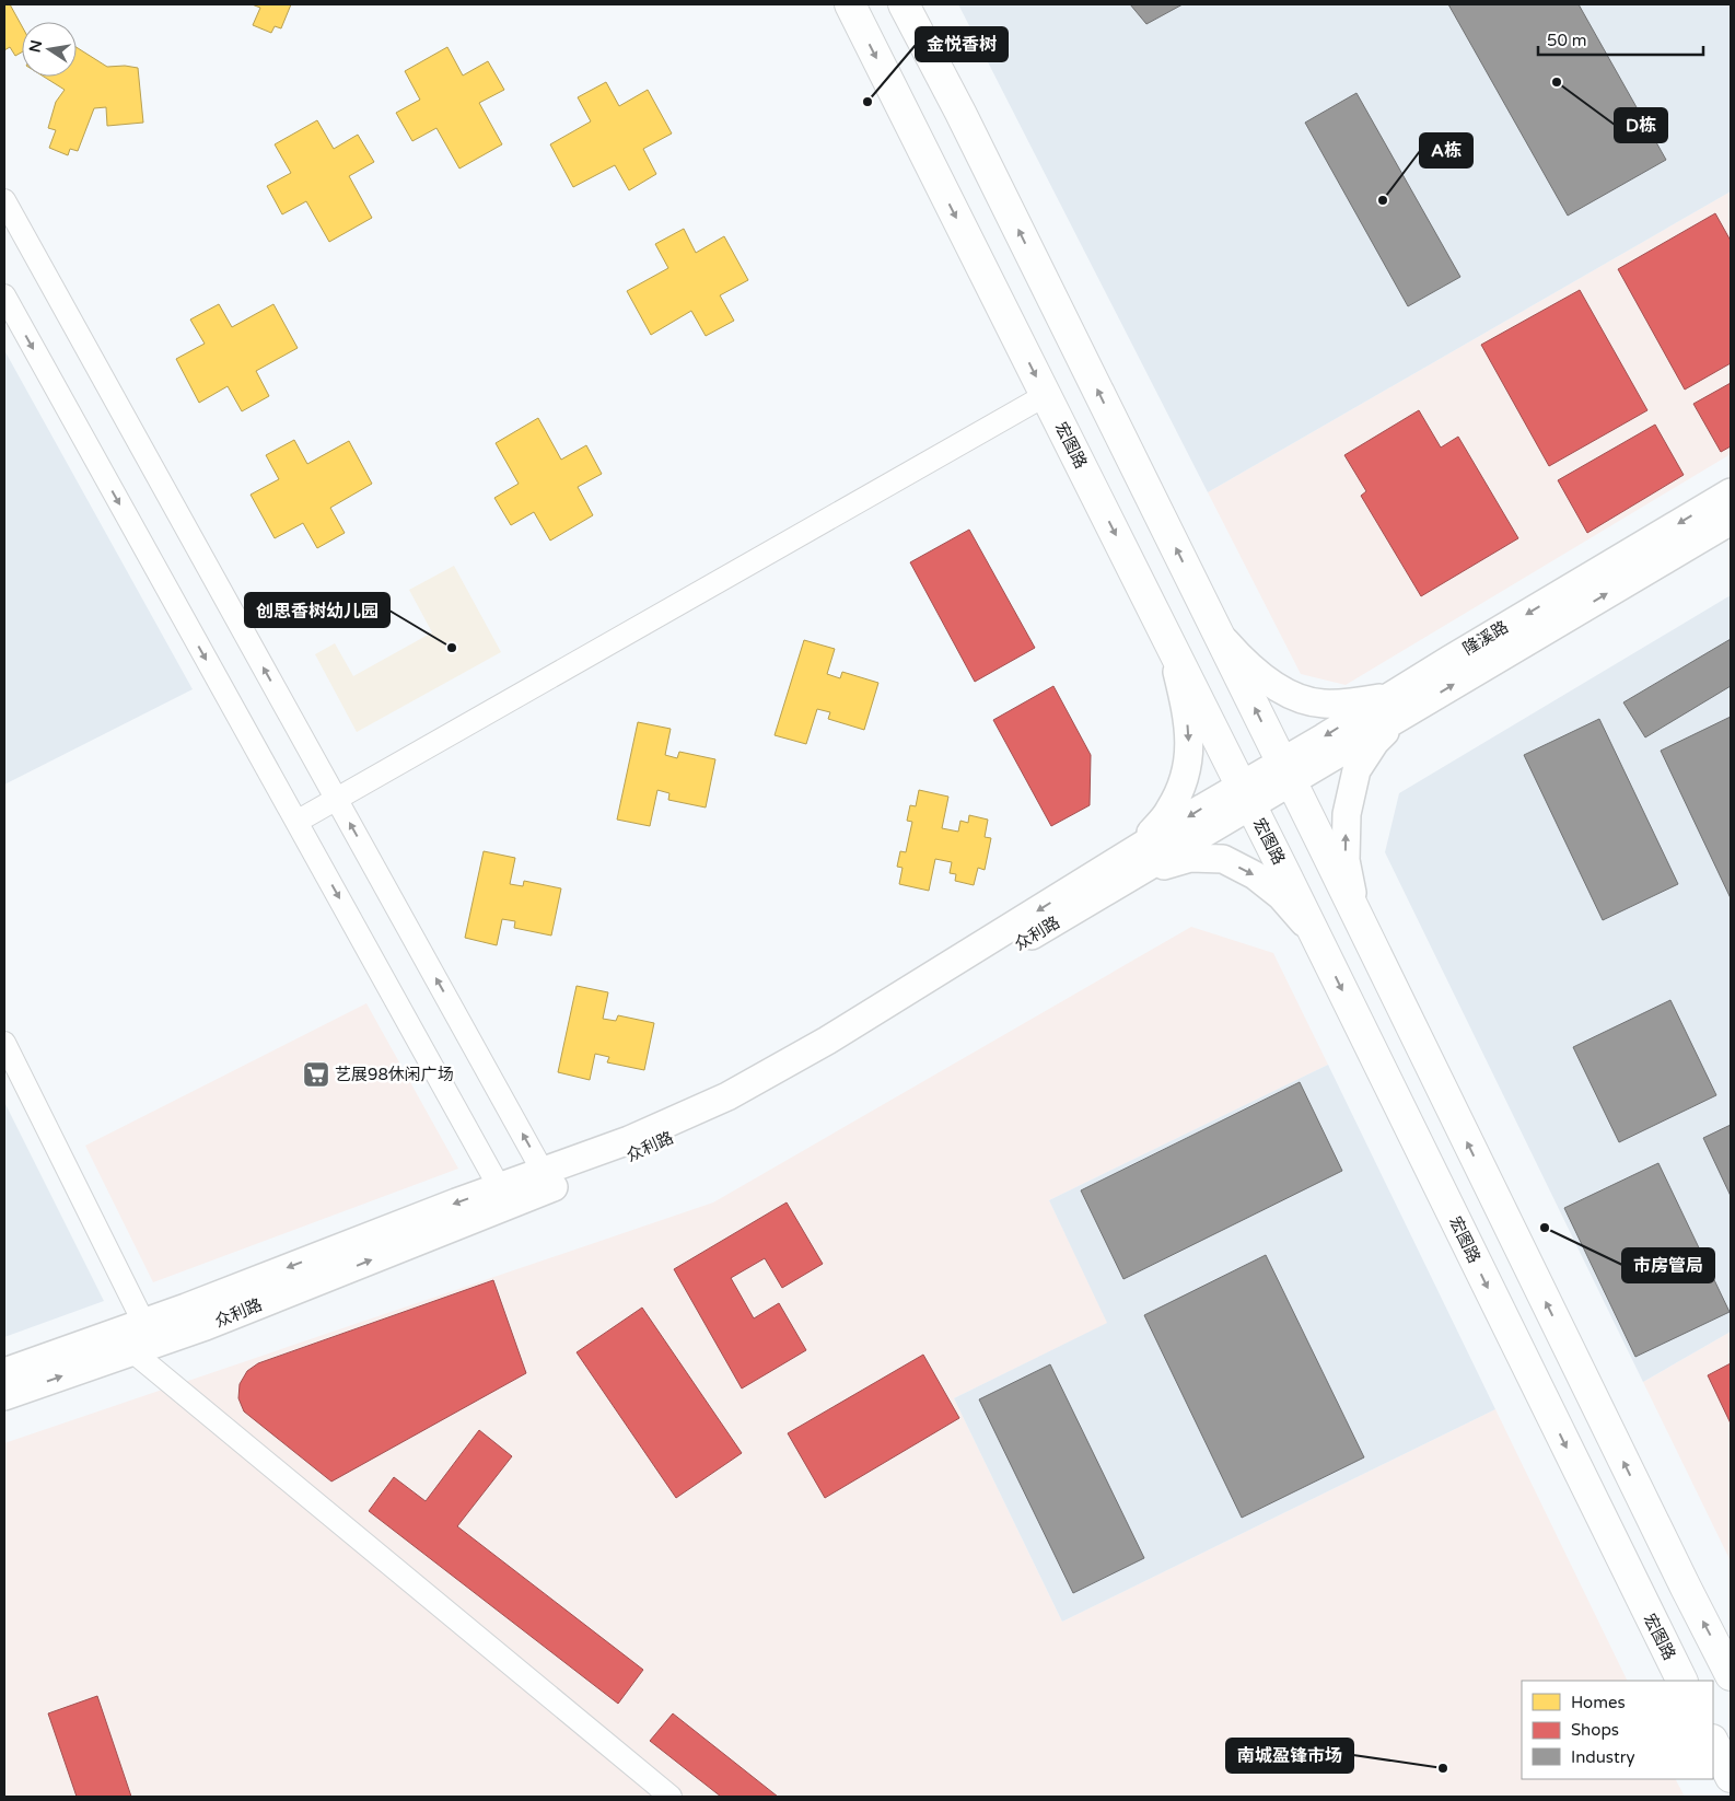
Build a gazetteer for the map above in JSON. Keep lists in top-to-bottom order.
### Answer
{
  "streets": {
    "main road": ["宏图路"],
    "street": ["隆溪路", "众利路"]
  },
  "crossings": [
    ["宏图路", "隆溪路"],
    ["宏图路", "众利路"],
    ["隆溪路", "众利路"]
  ],
  "places": {
    "other": [
      "D栋",
      "金悦香树",
      "A栋",
      "创思香树幼儿园",
      "市房管局",
      "南城盈锋市场"
    ],
    "supermarket": ["艺展98休闲广场"]
  },
  "legend": ["Homes", "Shops", "Industry"],
  "scale_bar": "50 m",
  "north": "left"
}
